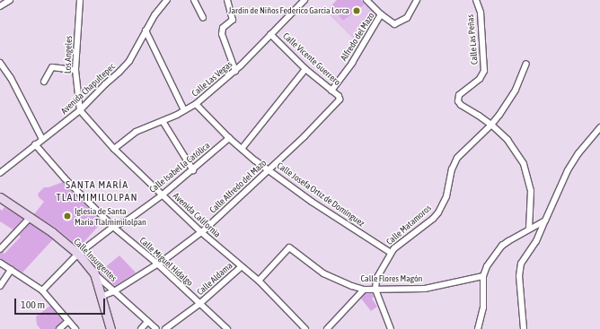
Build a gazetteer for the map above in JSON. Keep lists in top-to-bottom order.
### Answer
{
  "streets": {
    "main road": ["Calle Insurgentes"],
    "street": [
      "Alfredo del Mazo",
      "Calle Las Peñas",
      "Los Angeles",
      "Calle Vicente Guerrero",
      "Calle Las Vegas",
      "Avenida Chapultepec",
      "Calle Isabel la Católica",
      "Calle Alfredo del Mazo",
      "Calle Josefa Ortiz de Domínguez",
      "Avenida California",
      "Calle Matamoros",
      "Calle Miguel Hidalgo",
      "Calle Aldama",
      "Calle Flores Magón"
    ]
  },
  "crossings": [
    ["Alfredo del Mazo", "Calle Vicente Guerrero"],
    ["Calle Las Peñas", "Calle Matamoros"],
    ["Los Angeles", "Avenida Chapultepec"],
    ["Los Angeles", "Avenida California"],
    ["Calle Vicente Guerrero", "Calle Las Vegas"],
    ["Calle Vicente Guerrero", "Calle Alfredo del Mazo"],
    ["Calle Las Vegas", "Calle Josefa Ortiz de Domínguez"],
    ["Calle Las Vegas", "Avenida California"],
    ["Avenida Chapultepec", "Avenida California"],
    ["Avenida Chapultepec", "Calle Miguel Hidalgo"],
    ["Calle Isabel la Católica", "Calle Josefa Ortiz de Domínguez"],
    ["Calle Isabel la Católica", "Avenida California"],
    ["Calle Isabel la Católica", "Calle Insurgentes"],
    ["Calle Isabel la Católica", "Calle Miguel Hidalgo"],
    ["Calle Alfredo del Mazo", "Calle Josefa Ortiz de Domínguez"],
    ["Calle Alfredo del Mazo", "Avenida California"],
    ["Calle Alfredo del Mazo", "Calle Insurgentes"],
    ["Calle Alfredo del Mazo", "Calle Miguel Hidalgo"],
    ["Calle Josefa Ortiz de Domínguez", "Calle Matamoros"],
    ["Avenida California", "Calle Aldama"],
    ["Avenida California", "Calle Flores Magón"],
    ["Calle Matamoros", "Calle Flores Magón"],
    ["Calle Miguel Hidalgo", "Calle Aldama"]
  ],
  "districts": ["SANTA MARÍA TLALMIMILOLPAN"],
  "places": ["Jardin de Niños Federico Garcia Lorca", "Iglesia de Santa Maria Tlalmimilolpan"],
  "scale_bar": "100 m"
}
